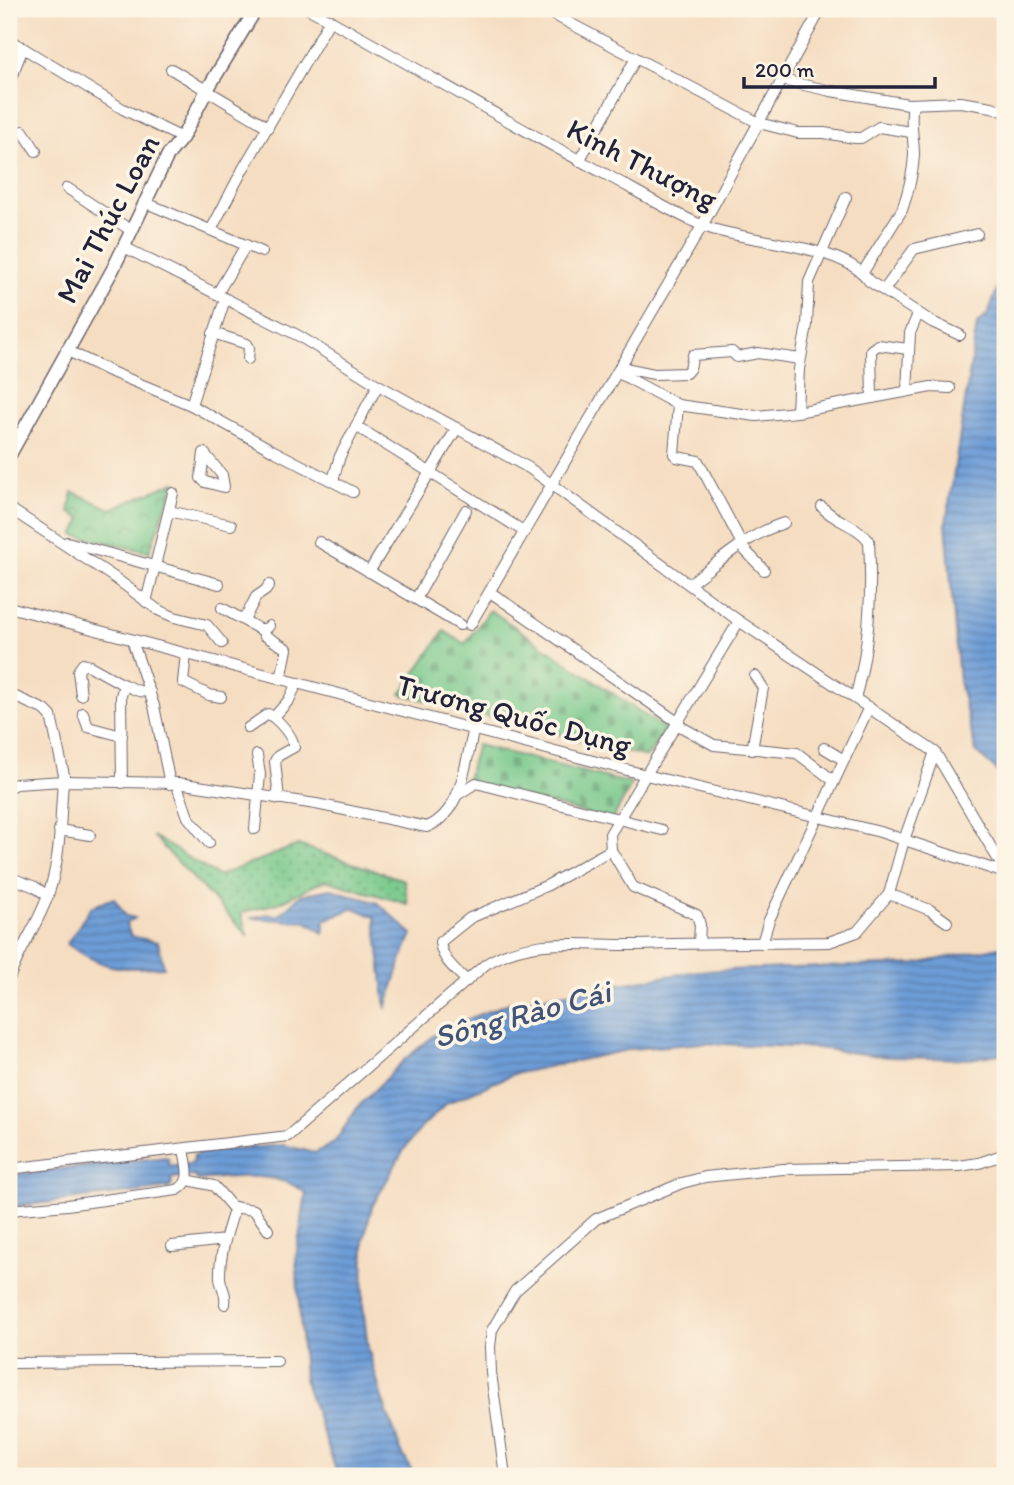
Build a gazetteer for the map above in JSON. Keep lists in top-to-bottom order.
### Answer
{
  "streets": {
    "main road": ["Mai Thúc Loan"],
    "street": ["Kinh Thượng", "Trương Quốc Dụng"]
  },
  "water": ["Sông Rào Cái"],
  "scale_bar": "200 m"
}
